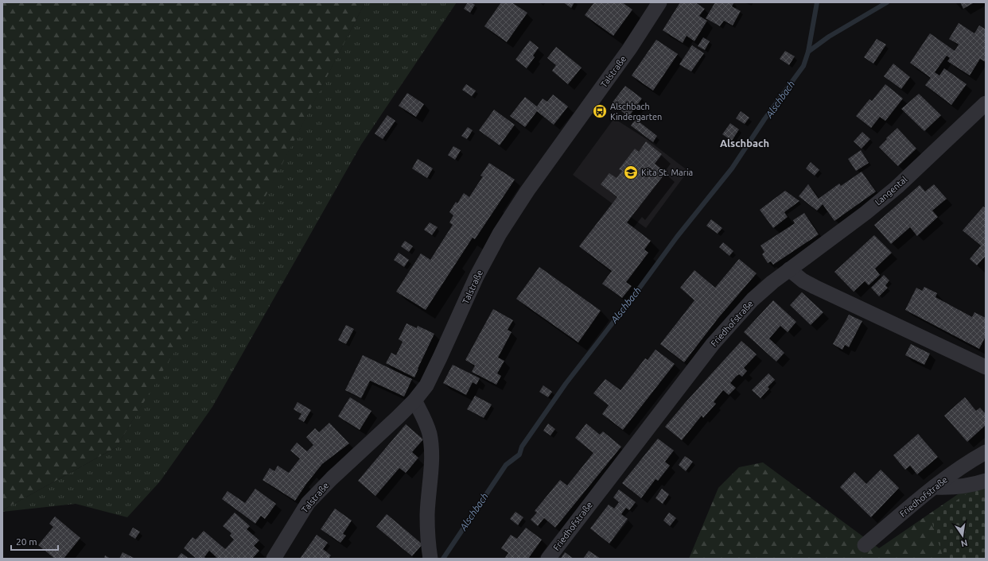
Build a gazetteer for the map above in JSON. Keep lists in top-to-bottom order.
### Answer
{
  "streets": {
    "street": ["Talstraße", "Langental", "Friedhofstraße"]
  },
  "crossings": [
    ["Langental", "Friedhofstraße"]
  ],
  "districts": ["Alschbach"],
  "water": ["Alschbach"],
  "places": {
    "bus stop": ["Alschbach Kindergarten"],
    "school or university": ["Kita St. Maria"]
  },
  "scale_bar": "20 m",
  "north": "bottom"
}
